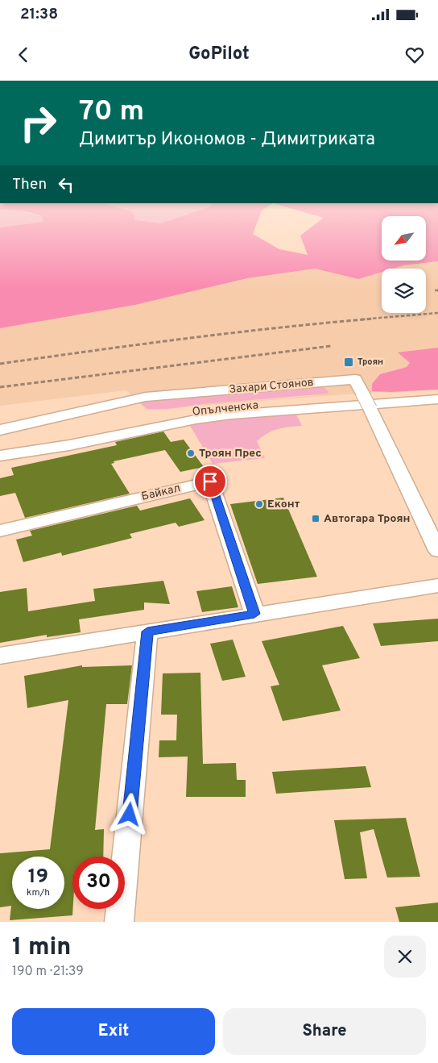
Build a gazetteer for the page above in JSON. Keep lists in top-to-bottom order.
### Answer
{
  "streets": {
    "street": ["Захари Стоянов", "Опълченска", "Байкал"]
  },
  "places": {
    "transit": ["Троян", "Автогара Троян"],
    "other": ["Троян Прес", "Еконт"]
  },
  "north": "bottom left",
  "page": {
    "status": "21:38",
    "header": "GoPilot",
    "turn": ["70 m", "Димитър Икономов - Димитриката"],
    "then": "Then",
    "speed": "19 km/h",
    "limit": "30",
    "heading": ["1 min", "190 m · 21:39"],
    "buttons": ["Exit", "Share"]
  }
}
